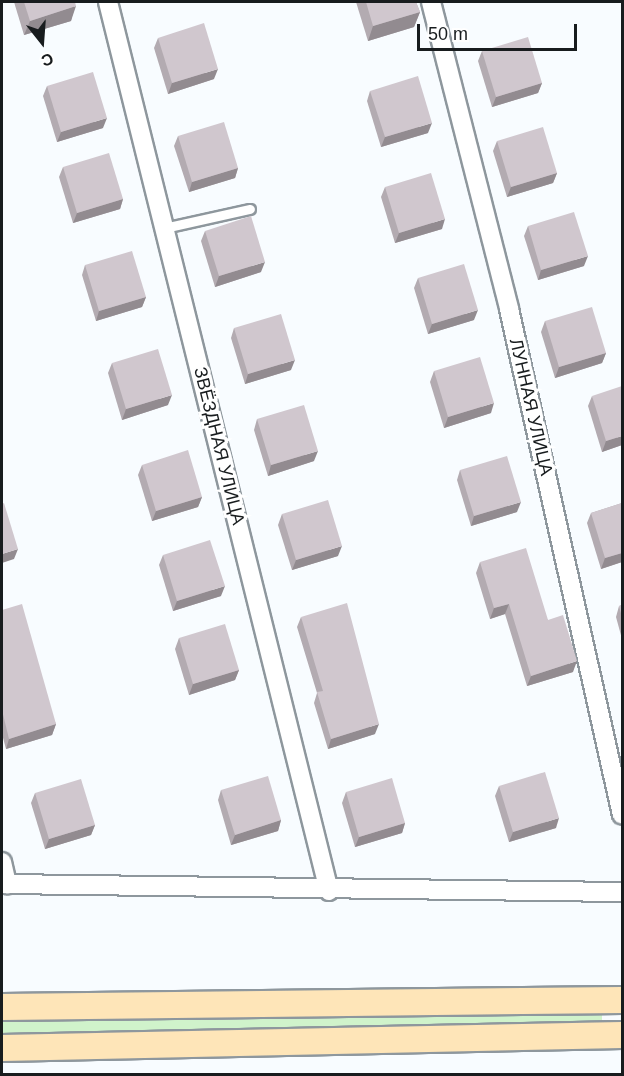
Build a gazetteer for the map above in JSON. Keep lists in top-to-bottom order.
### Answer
{
  "streets": {
    "street": ["ЛУННАЯ УЛИЦА", "ЗВЁЗДНАЯ УЛИЦА"]
  },
  "scale_bar": "50 m",
  "north": "bottom"
}
